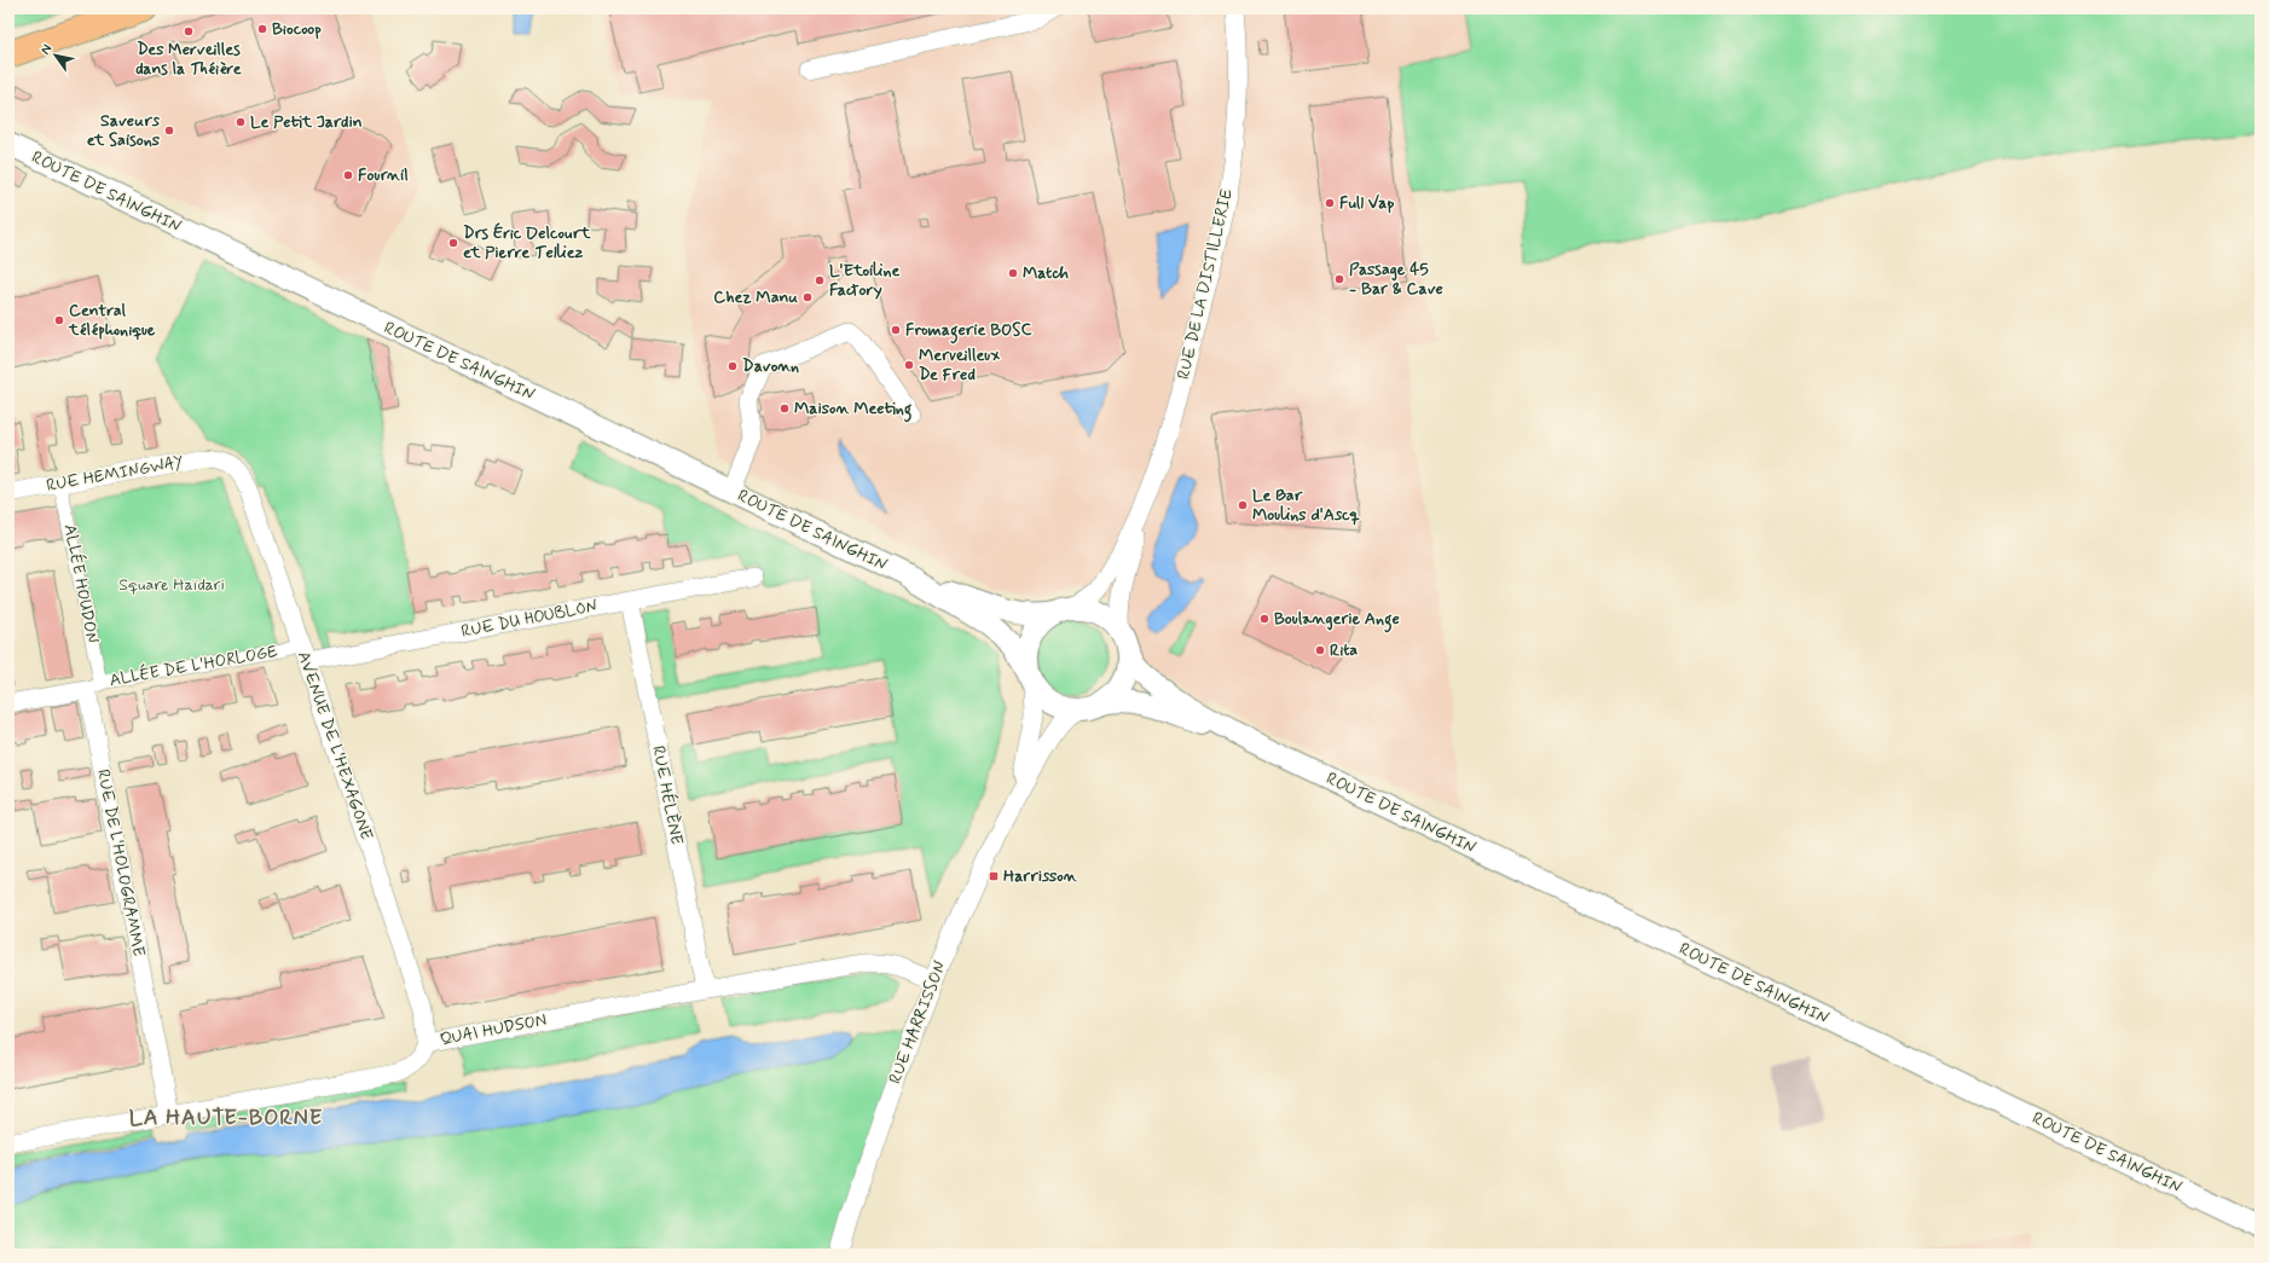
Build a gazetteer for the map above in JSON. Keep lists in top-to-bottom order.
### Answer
{
  "streets": {
    "street": [
      "ROUTE DE SAINGHIN",
      "RUE DE LA DISTILLERIE",
      "RUE HEMINGWAY",
      "ALLÉE HOUDON",
      "RUE DU HOUBLON",
      "ALLÉE DE L'HORLOGE",
      "AVENUE DE L'HEXAGONE",
      "RUE HÉLÈNE",
      "RUE DE L'HOLOGRAMME",
      "RUE HARRISSON",
      "QUAI HUDSON"
    ]
  },
  "crossings": [
    ["ROUTE DE SAINGHIN", "RUE DE LA DISTILLERIE"],
    ["ROUTE DE SAINGHIN", "RUE HARRISSON"],
    ["RUE DE LA DISTILLERIE", "RUE HARRISSON"],
    ["RUE HEMINGWAY", "ALLÉE HOUDON"],
    ["RUE HEMINGWAY", "AVENUE DE L'HEXAGONE"],
    ["ALLÉE HOUDON", "ALLÉE DE L'HORLOGE"],
    ["ALLÉE HOUDON", "RUE DE L'HOLOGRAMME"],
    ["RUE DU HOUBLON", "ALLÉE DE L'HORLOGE"],
    ["RUE DU HOUBLON", "AVENUE DE L'HEXAGONE"],
    ["RUE DU HOUBLON", "RUE HÉLÈNE"],
    ["ALLÉE DE L'HORLOGE", "AVENUE DE L'HEXAGONE"],
    ["ALLÉE DE L'HORLOGE", "RUE DE L'HOLOGRAMME"],
    ["AVENUE DE L'HEXAGONE", "QUAI HUDSON"],
    ["RUE HÉLÈNE", "QUAI HUDSON"],
    ["RUE DE L'HOLOGRAMME", "QUAI HUDSON"],
    ["RUE HARRISSON", "QUAI HUDSON"]
  ],
  "districts": ["LA HAUTE-BORNE"],
  "parks": ["Square Haïdari"],
  "places": {
    "other": [
      "Biocoop",
      "Des Merveilles dans la Théière",
      "Le Petit Jardin",
      "Saveurs et Saisons",
      "Fournil",
      "Full Vap",
      "Drs Éric Delcourt et Pierre Telliez",
      "Match",
      "Passage 45 - Bar & Cave",
      "L'Etoiline Factory",
      "Chez Manu",
      "Central téléphonique",
      "Fromagerie BOSC",
      "Merveilleux De Fred",
      "Davonn",
      "Maison Meeting",
      "Le Bar Moulins d'Ascq",
      "Boulangerie Ange",
      "Rita"
    ],
    "transit": ["Harrisson"]
  },
  "north": "top left"
}
